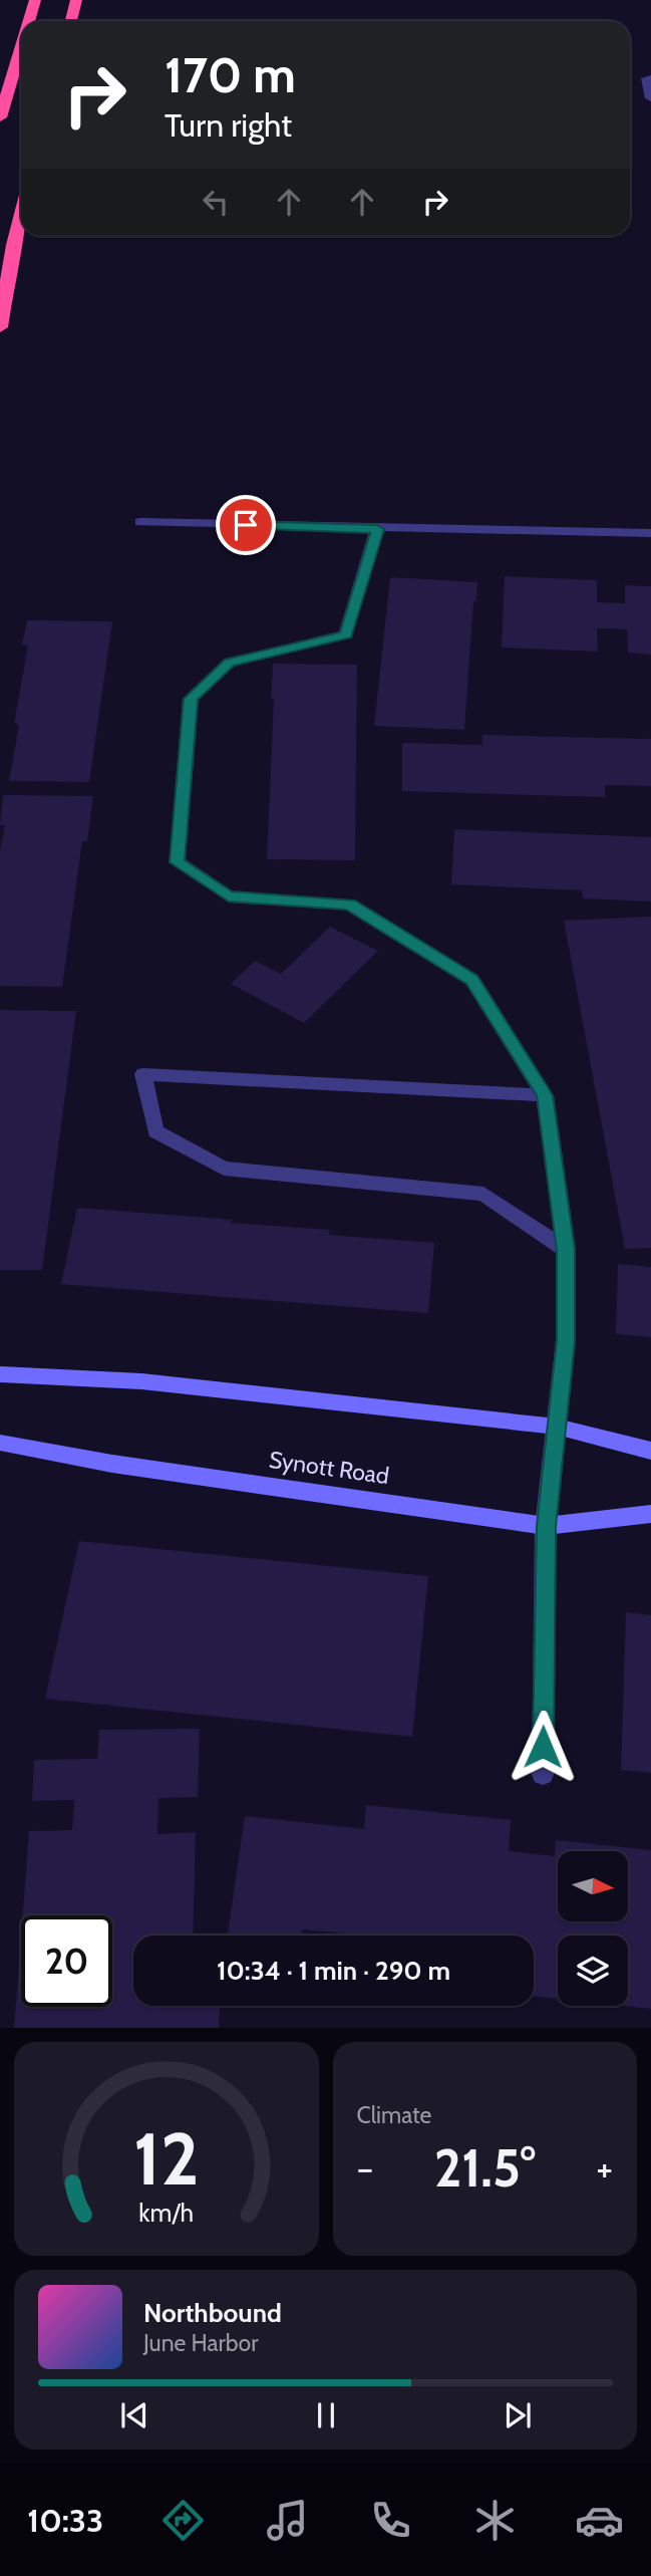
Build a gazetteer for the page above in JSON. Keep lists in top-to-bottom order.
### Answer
{
  "streets": {
    "street": ["Synott Road"]
  },
  "north": "right",
  "page": {
    "turn": ["170 m", "Turn right"],
    "limit": "20",
    "trip": "10:34 · 1 min · 290 m",
    "tile": "Climate",
    "heat": ["−", "21.5°", "+"],
    "song": ["Northbound", "June Harbor"],
    "tabs": "10:33",
    "gauge": ["12", "km/h"]
  }
}
